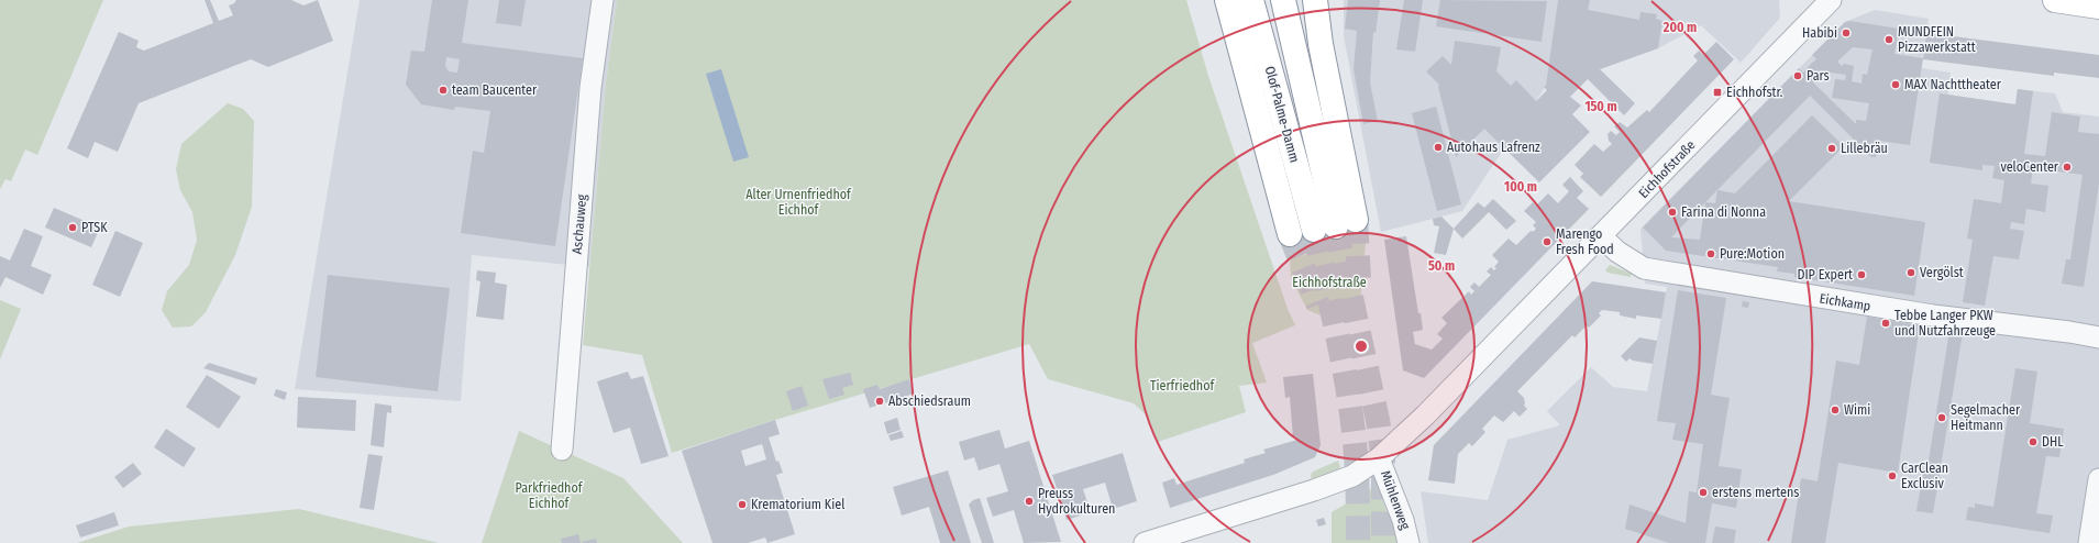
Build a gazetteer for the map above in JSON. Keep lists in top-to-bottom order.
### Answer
{
  "streets": {
    "main road": ["Olof-Palme-Damm"],
    "street": [
      "Eichhofstraße",
      "Aschauweg",
      "Eichkamp",
      "Mühlenweg"
    ]
  },
  "crossings": [
    ["Eichhofstraße", "Eichkamp"],
    ["Eichhofstraße", "Mühlenweg"]
  ],
  "parks": [
    "Alter Urnenfriedhof Eichhof",
    "Eichhofstraße",
    "Tierfriedhof",
    "Parkfriedhof Eichhof"
  ],
  "places": {
    "other": [
      "Habibi",
      "MUNDFEIN Pizzawerkstatt",
      "Pars",
      "MAX Nachttheater",
      "team Baucenter",
      "Autohaus Lafrenz",
      "Lillebräu",
      "veloCenter",
      "Farina di Nonna",
      "PTSK",
      "Marengo Fresh Food",
      "Pure:Motion",
      "Vergölst",
      "DIP Expert",
      "Tebbe Langer PKW und Nutzfahrzeuge",
      "Abschiedsraum",
      "Wimi",
      "Segelmacher Heitmann",
      "DHL",
      "CarClean Exclusiv",
      "erstens mertens",
      "Preuss Hydrokulturen",
      "Krematorium Kiel"
    ],
    "transit": ["Eichhofstr."]
  },
  "rings": [
    "200 m",
    "150 m",
    "100 m",
    "50 m"
  ]
}
